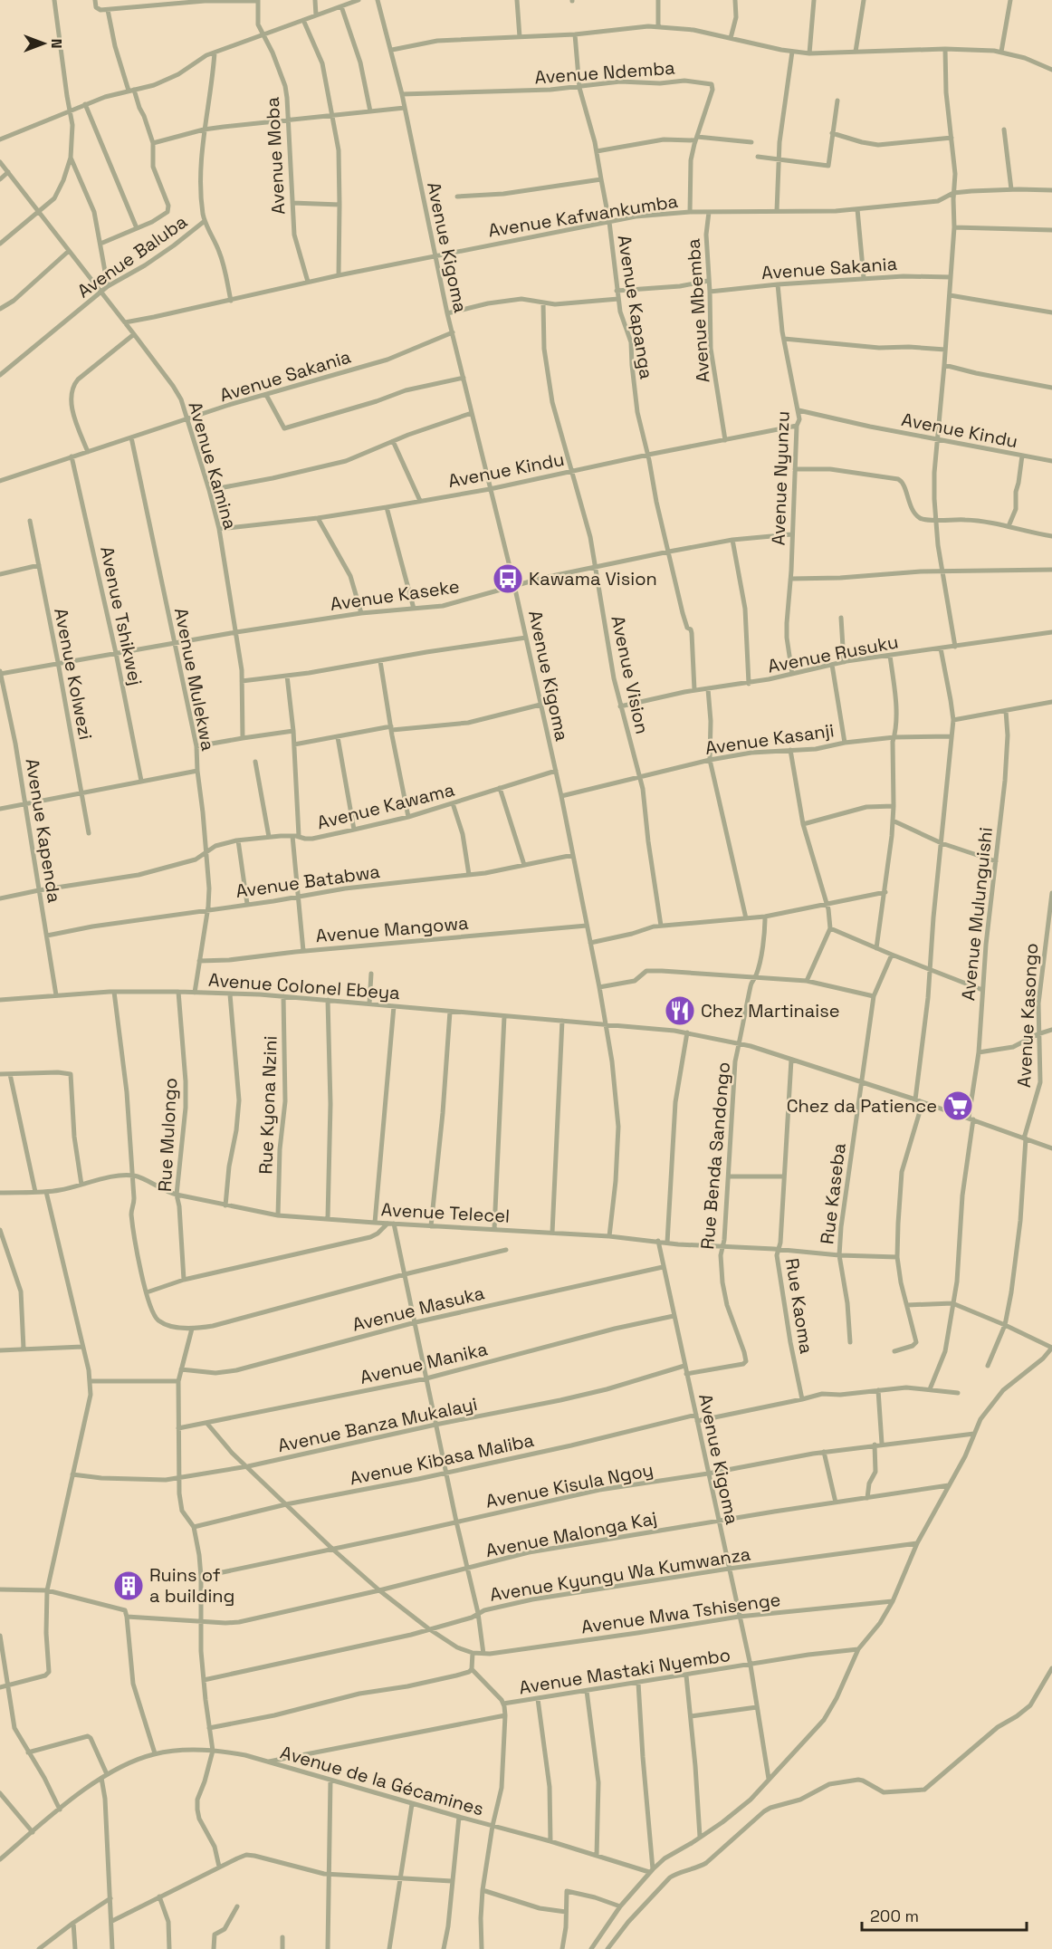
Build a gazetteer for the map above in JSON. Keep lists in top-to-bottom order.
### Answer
{
  "streets": {
    "street": [
      "Avenue Ndemba",
      "Avenue Moba",
      "Avenue Kafwankumba",
      "Avenue Kigoma",
      "Avenue Baluba",
      "Avenue Sakania",
      "Avenue Kapanga",
      "Avenue Mbemba",
      "Avenue Kindu",
      "Avenue Kamina",
      "Avenue Nyunzu",
      "Avenue Kaseke",
      "Avenue Tshikwej",
      "Avenue Rusuku",
      "Avenue Kolwezi",
      "Avenue Vision",
      "Avenue Mulekwa",
      "Avenue Kasanji",
      "Avenue Kawama",
      "Avenue Kapenda",
      "Avenue Batabwa",
      "Avenue Mulunguishi",
      "Avenue Mangowa",
      "Avenue Colonel Ebeya",
      "Avenue Kasongo",
      "Rue Kyona Nzini",
      "Rue Mulongo",
      "Rue Benda Sandongo",
      "Rue Kaseba",
      "Avenue Telecel",
      "Rue Kaoma",
      "Avenue Masuka",
      "Avenue Manika",
      "Avenue Banza Mukalayi",
      "Avenue Kibasa Maliba",
      "Avenue Kisula Ngoy",
      "Avenue Malonga Kaj",
      "Avenue Kyungu Wa Kumwanza",
      "Avenue Mwa Tshisenge",
      "Avenue Mastaki Nyembo",
      "Avenue de la Gécamines"
    ]
  },
  "crossings": [
    ["Avenue Ndemba", "Avenue Kafwankumba"],
    ["Avenue Ndemba", "Avenue Kigoma"],
    ["Avenue Ndemba", "Avenue Kapanga"],
    ["Avenue Moba", "Avenue Kafwankumba"],
    ["Avenue Kafwankumba", "Avenue Kigoma"],
    ["Avenue Kafwankumba", "Avenue Baluba"],
    ["Avenue Kafwankumba", "Avenue Kapanga"],
    ["Avenue Kafwankumba", "Avenue Mbemba"],
    ["Avenue Kafwankumba", "Avenue Kamina"],
    ["Avenue Kigoma", "Avenue Sakania"],
    ["Avenue Kigoma", "Avenue Kindu"],
    ["Avenue Kigoma", "Avenue Kaseke"],
    ["Avenue Kigoma", "Avenue Kasanji"],
    ["Avenue Kigoma", "Avenue Kawama"],
    ["Avenue Kigoma", "Avenue Batabwa"],
    ["Avenue Kigoma", "Avenue Mangowa"],
    ["Avenue Kigoma", "Avenue Colonel Ebeya"],
    ["Avenue Kigoma", "Rue Benda Sandongo"],
    ["Avenue Kigoma", "Avenue Telecel"],
    ["Avenue Kigoma", "Avenue Masuka"],
    ["Avenue Kigoma", "Avenue Manika"],
    ["Avenue Kigoma", "Avenue Banza Mukalayi"],
    ["Avenue Kigoma", "Avenue Kibasa Maliba"],
    ["Avenue Kigoma", "Avenue Kisula Ngoy"],
    ["Avenue Kigoma", "Avenue Malonga Kaj"],
    ["Avenue Kigoma", "Avenue Kyungu Wa Kumwanza"],
    ["Avenue Kigoma", "Avenue Mwa Tshisenge"],
    ["Avenue Kigoma", "Avenue Mastaki Nyembo"],
    ["Avenue Baluba", "Avenue Kamina"],
    ["Avenue Sakania", "Avenue Mbemba"],
    ["Avenue Sakania", "Avenue Kamina"],
    ["Avenue Sakania", "Avenue Nyunzu"],
    ["Avenue Sakania", "Avenue Tshikwej"],
    ["Avenue Sakania", "Avenue Mulekwa"],
    ["Avenue Kapanga", "Avenue Kindu"],
    ["Avenue Kapanga", "Avenue Kaseke"],
    ["Avenue Kapanga", "Avenue Rusuku"],
    ["Avenue Mbemba", "Avenue Kindu"],
    ["Avenue Kindu", "Avenue Kamina"],
    ["Avenue Kindu", "Avenue Nyunzu"],
    ["Avenue Kindu", "Avenue Vision"],
    ["Avenue Kamina", "Avenue Kaseke"],
    ["Avenue Nyunzu", "Avenue Kaseke"],
    ["Avenue Nyunzu", "Avenue Rusuku"],
    ["Avenue Kaseke", "Avenue Tshikwej"],
    ["Avenue Kaseke", "Avenue Kolwezi"],
    ["Avenue Kaseke", "Avenue Vision"],
    ["Avenue Kaseke", "Avenue Mulekwa"],
    ["Avenue Kaseke", "Avenue Kapenda"],
    ["Avenue Rusuku", "Avenue Vision"],
    ["Avenue Vision", "Avenue Kasanji"],
    ["Avenue Mulekwa", "Avenue Kawama"],
    ["Avenue Mulekwa", "Avenue Batabwa"],
    ["Avenue Mulekwa", "Avenue Mangowa"],
    ["Avenue Mulekwa", "Avenue Colonel Ebeya"],
    ["Avenue Kawama", "Avenue Kapenda"],
    ["Avenue Kapenda", "Avenue Batabwa"],
    ["Avenue Kapenda", "Avenue Colonel Ebeya"],
    ["Avenue Mulunguishi", "Avenue Colonel Ebeya"],
    ["Avenue Colonel Ebeya", "Avenue Kasongo"],
    ["Avenue Colonel Ebeya", "Rue Kyona Nzini"],
    ["Avenue Colonel Ebeya", "Rue Mulongo"],
    ["Avenue Colonel Ebeya", "Rue Benda Sandongo"],
    ["Avenue Colonel Ebeya", "Rue Kaseba"],
    ["Avenue Colonel Ebeya", "Rue Kaoma"],
    ["Rue Kyona Nzini", "Avenue Telecel"],
    ["Rue Mulongo", "Avenue Telecel"],
    ["Rue Benda Sandongo", "Avenue Telecel"],
    ["Rue Kaseba", "Avenue Telecel"],
    ["Avenue Telecel", "Rue Kaoma"],
    ["Avenue Manika", "Avenue Mwa Tshisenge"],
    ["Avenue Banza Mukalayi", "Avenue Mwa Tshisenge"],
    ["Avenue Kibasa Maliba", "Avenue Mwa Tshisenge"],
    ["Avenue Kisula Ngoy", "Avenue Mwa Tshisenge"],
    ["Avenue Malonga Kaj", "Avenue Mwa Tshisenge"],
    ["Avenue Kyungu Wa Kumwanza", "Avenue Mwa Tshisenge"],
    ["Avenue Mastaki Nyembo", "Avenue de la Gécamines"]
  ],
  "places": {
    "bus stop": ["Kawama Vision"],
    "restaurant": ["Chez Martinaise"],
    "supermarket": ["Chez da Patience"],
    "building": ["Ruins of a building"]
  },
  "scale_bar": "200 m",
  "north": "right"
}
